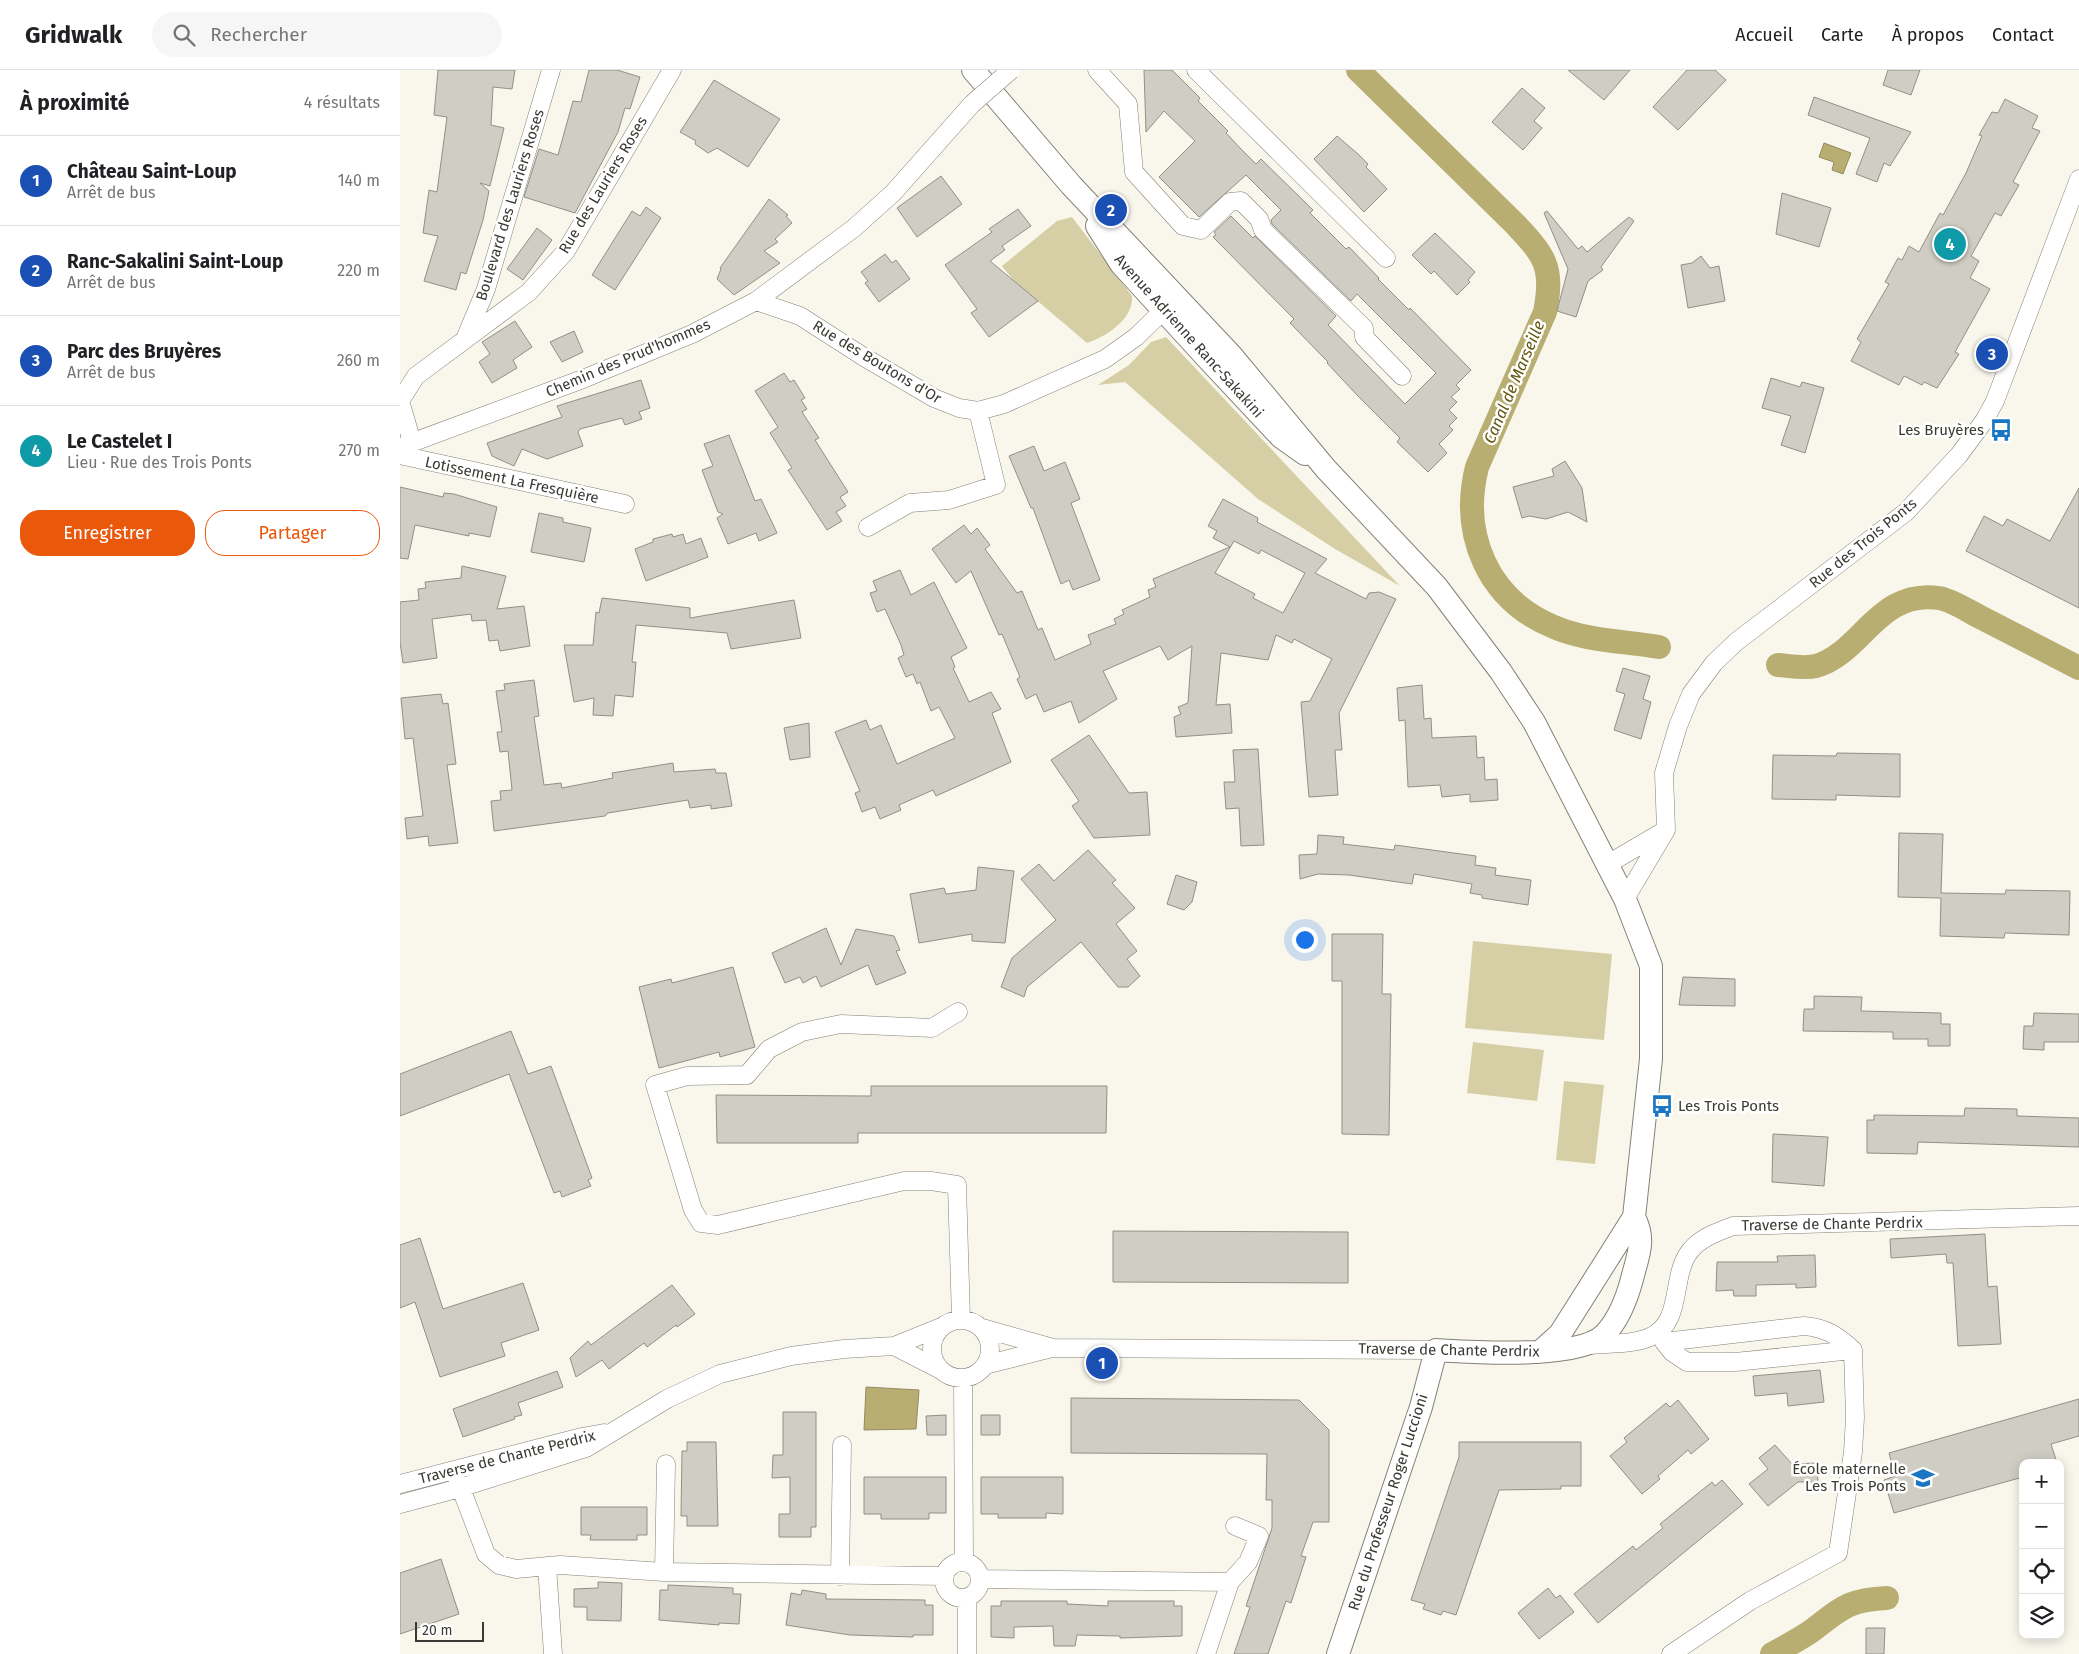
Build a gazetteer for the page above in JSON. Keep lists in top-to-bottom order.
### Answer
{
  "streets": {
    "street": [
      "Rue des Lauriers Roses",
      "Boulevard des Lauriers Roses",
      "Avenue Adrienne Ranc-Sakakini",
      "Chemin des Prud'hommes",
      "Rue des Boutons d'Or",
      "Lotissement La Fresquière",
      "Rue des Trois Ponts",
      "Traverse de Chante Perdrix",
      "Rue du Professeur Roger Luccioni"
    ]
  },
  "crossings": [
    ["Rue des Lauriers Roses", "Boulevard des Lauriers Roses"],
    ["Rue des Lauriers Roses", "Chemin des Prud'hommes"],
    ["Rue des Lauriers Roses", "Lotissement La Fresquière"],
    ["Avenue Adrienne Ranc-Sakakini", "Rue des Boutons d'Or"],
    ["Chemin des Prud'hommes", "Rue des Boutons d'Or"],
    ["Chemin des Prud'hommes", "Lotissement La Fresquière"],
    ["Traverse de Chante Perdrix", "Rue du Professeur Roger Luccioni"]
  ],
  "water": ["Canal de Marseille"],
  "places": {
    "bus stop": ["Les Bruyères", "Les Trois Ponts"],
    "school or university": ["École maternelle Les Trois Ponts"]
  },
  "scale_bar": "20 m",
  "page": {
    "header": "Gridwalk",
    "search": "Rechercher",
    "nav": [
      "Accueil",
      "Carte",
      "À propos",
      "Contact"
    ],
    "heading": ["À proximité", "4 résultats"],
    "list": [
      {
        "mark": "1",
        "name": "Château Saint-Loup",
        "note": "Arrêt de bus",
        "value": "140 m"
      },
      {
        "mark": "2",
        "name": "Ranc-Sakalini Saint-Loup",
        "note": "Arrêt de bus",
        "value": "220 m"
      },
      {
        "mark": "3",
        "name": "Parc des Bruyères",
        "note": "Arrêt de bus",
        "value": "260 m"
      },
      {
        "mark": "4",
        "name": "Le Castelet I",
        "note": "Lieu · Rue des Trois Ponts",
        "value": "270 m"
      }
    ],
    "pins": [
      "2",
      "4",
      "3",
      "1"
    ],
    "buttons": ["Enregistrer", "Partager"],
    "map_buttons": ["+", "−"],
    "scale": "20 m"
  }
}
